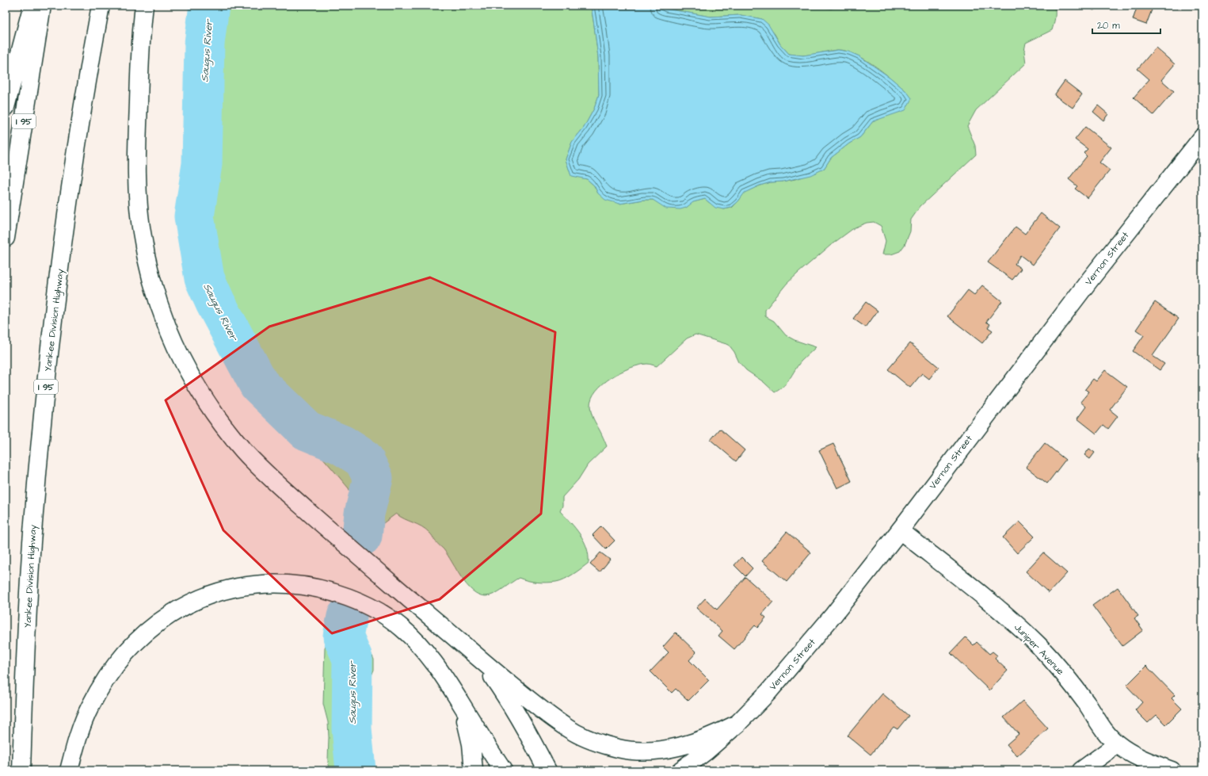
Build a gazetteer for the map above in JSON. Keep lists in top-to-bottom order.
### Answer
{
  "streets": {
    "main road": [
      "I 95",
      "Vernon Street",
      "Yankee Division Highway",
      "Juniper Avenue"
    ]
  },
  "crossings": [
    ["Vernon Street", "Juniper Avenue"]
  ],
  "water": ["Saugus River"],
  "scale_bar": "20 m"
}
